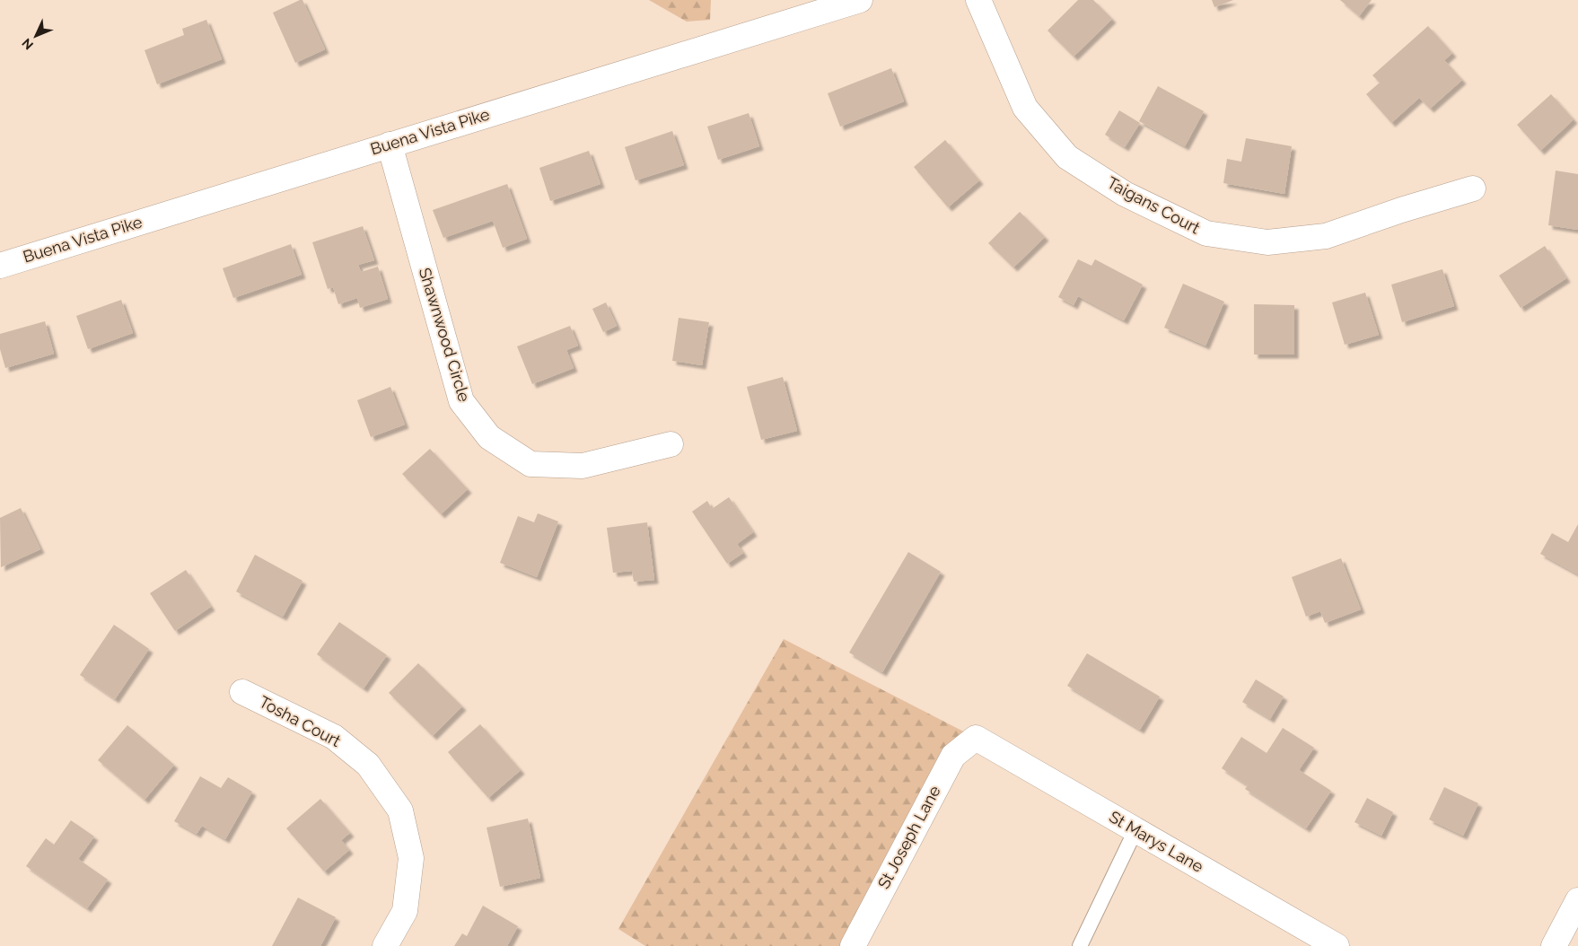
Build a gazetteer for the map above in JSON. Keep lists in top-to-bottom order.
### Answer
{
  "streets": {
    "street": [
      "Buena Vista Pike",
      "Taigans Court",
      "Shawnwood Circle",
      "Tosha Court",
      "St Joseph Lane",
      "St Marys Lane"
    ]
  },
  "crossings": [
    ["Buena Vista Pike", "Shawnwood Circle"],
    ["St Joseph Lane", "St Marys Lane"]
  ],
  "north": "bottom left"
}
